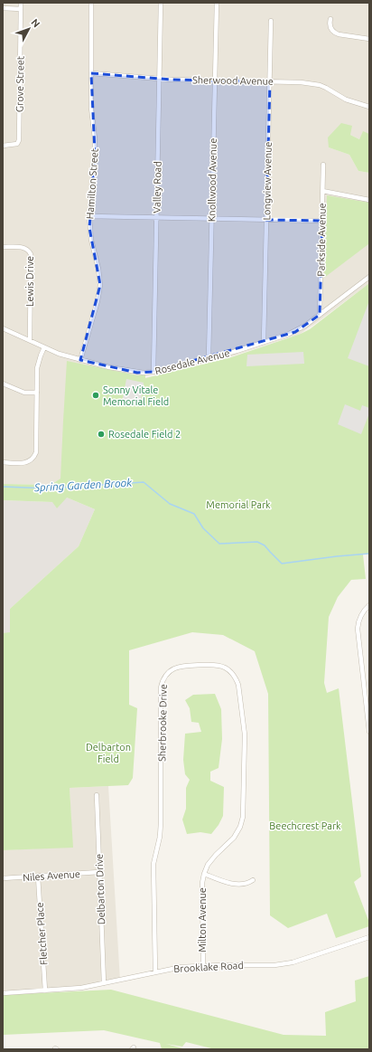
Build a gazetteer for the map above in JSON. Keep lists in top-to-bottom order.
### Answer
{
  "streets": {
    "street": [
      "Sherwood Avenue",
      "Grove Street",
      "Knollwood Avenue",
      "Longview Avenue",
      "Hamilton Street",
      "Valley Road",
      "Parkside Avenue",
      "Lewis Drive",
      "Rosedale Avenue",
      "Sherbrooke Drive",
      "Niles Avenue",
      "Delbarton Drive",
      "Milton Avenue",
      "Fletcher Place",
      "Brooklake Road"
    ]
  },
  "crossings": [
    ["Sherwood Avenue", "Knollwood Avenue"],
    ["Sherwood Avenue", "Longview Avenue"],
    ["Sherwood Avenue", "Hamilton Street"],
    ["Sherwood Avenue", "Valley Road"],
    ["Knollwood Avenue", "Rosedale Avenue"],
    ["Longview Avenue", "Rosedale Avenue"],
    ["Hamilton Street", "Rosedale Avenue"],
    ["Valley Road", "Rosedale Avenue"],
    ["Parkside Avenue", "Rosedale Avenue"],
    ["Lewis Drive", "Rosedale Avenue"],
    ["Sherbrooke Drive", "Milton Avenue"],
    ["Sherbrooke Drive", "Brooklake Road"],
    ["Niles Avenue", "Delbarton Drive"],
    ["Niles Avenue", "Fletcher Place"],
    ["Delbarton Drive", "Brooklake Road"],
    ["Milton Avenue", "Brooklake Road"],
    ["Fletcher Place", "Brooklake Road"]
  ],
  "water": ["Spring Garden Brook"],
  "parks": ["Memorial Park", "Delbarton Field", "Beechcrest Park"],
  "places": ["Sonny Vitale Memorial Field", "Rosedale Field 2"],
  "north": "top right"
}
